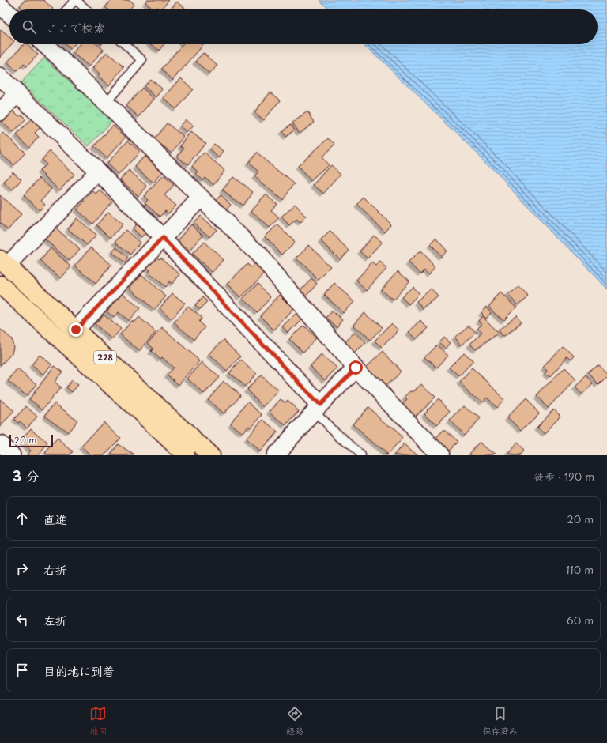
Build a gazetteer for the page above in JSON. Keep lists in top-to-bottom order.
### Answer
{
  "streets": {
    "highway": ["228"]
  },
  "scale_bar": "20 m",
  "page": {
    "search": "ここで検索",
    "scale": "20 m",
    "heading": ["3 分", "徒歩 · 190 m"],
    "list": [
      ["直進", "20 m"],
      ["右折", "110 m"],
      ["左折", "60 m"],
      "目的地に到着"
    ],
    "nav": ["地図", "経路", "保存済み"]
  }
}
